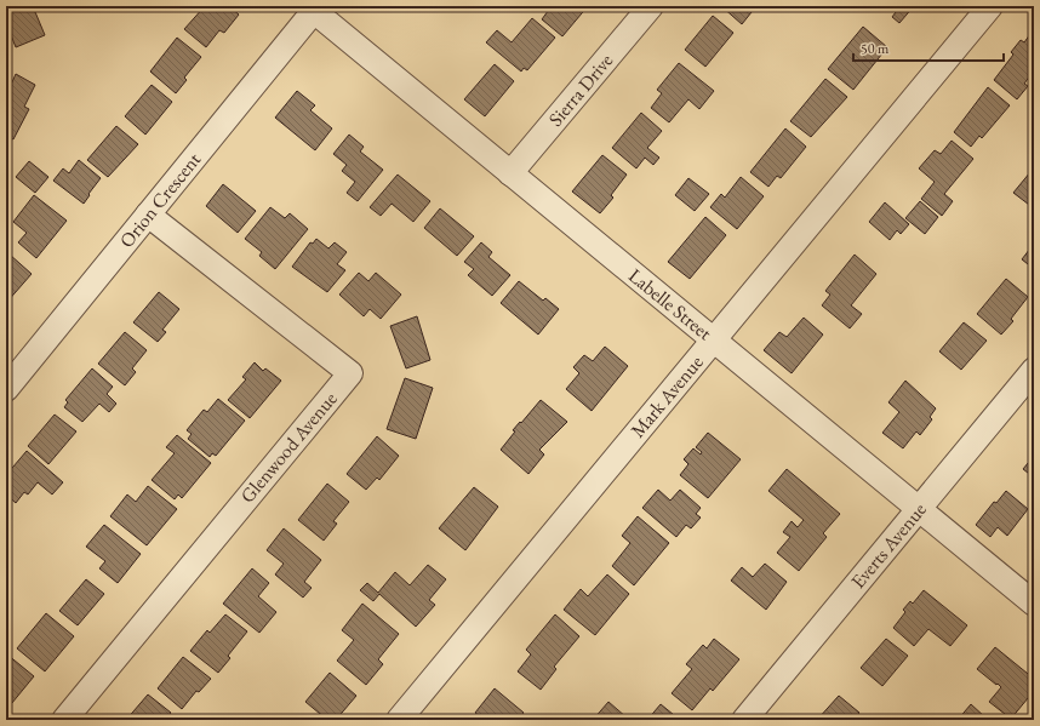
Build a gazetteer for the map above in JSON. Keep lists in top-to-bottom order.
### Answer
{
  "streets": {
    "street": [
      "Sierra Drive",
      "Orion Crescent",
      "Labelle Street",
      "Mark Avenue",
      "Glenwood Avenue",
      "Everts Avenue"
    ]
  },
  "crossings": [
    ["Sierra Drive", "Labelle Street"],
    ["Orion Crescent", "Labelle Street"],
    ["Orion Crescent", "Glenwood Avenue"],
    ["Labelle Street", "Mark Avenue"],
    ["Labelle Street", "Everts Avenue"]
  ],
  "scale_bar": "50 m"
}
